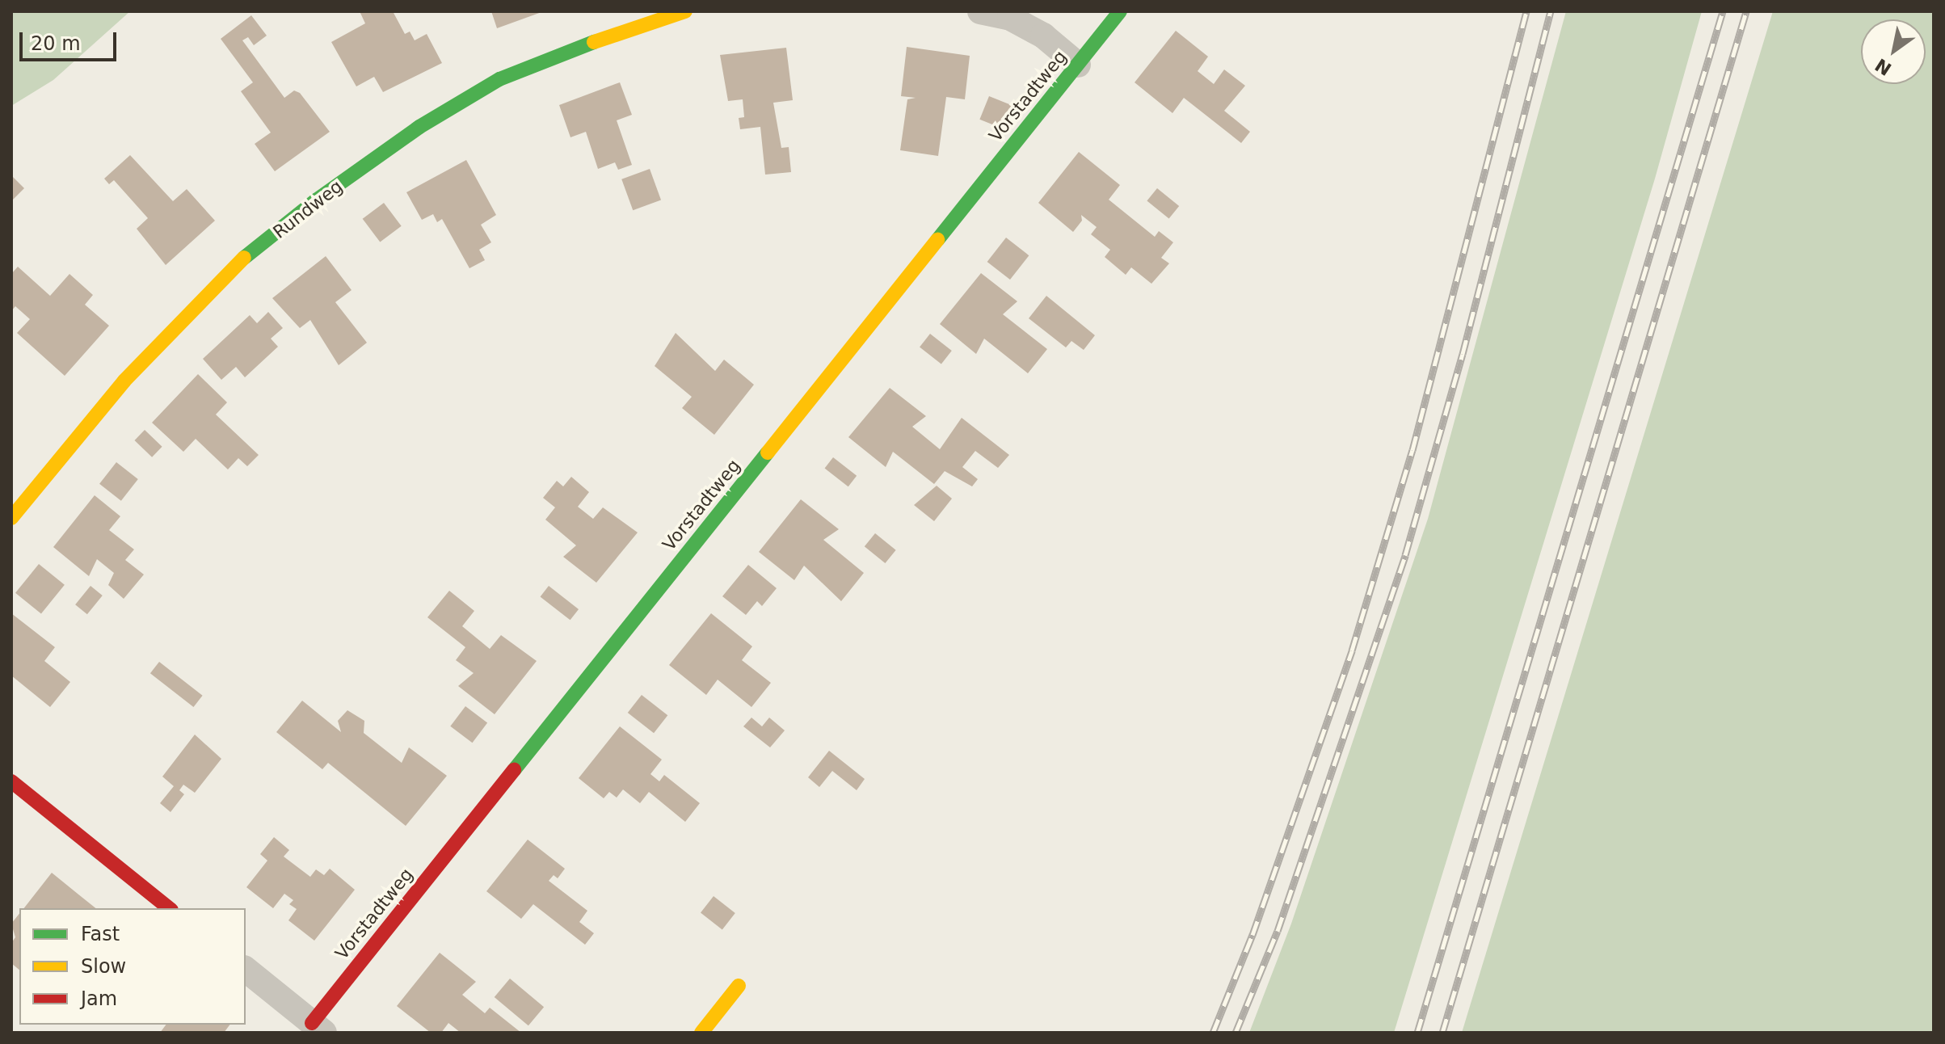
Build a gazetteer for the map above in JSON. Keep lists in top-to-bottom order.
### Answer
{
  "streets": {
    "street": ["Vorstadtweg", "Rundweg"]
  },
  "legend": ["Fast", "Slow", "Jam"],
  "scale_bar": "20 m",
  "north": "bottom left"
}
